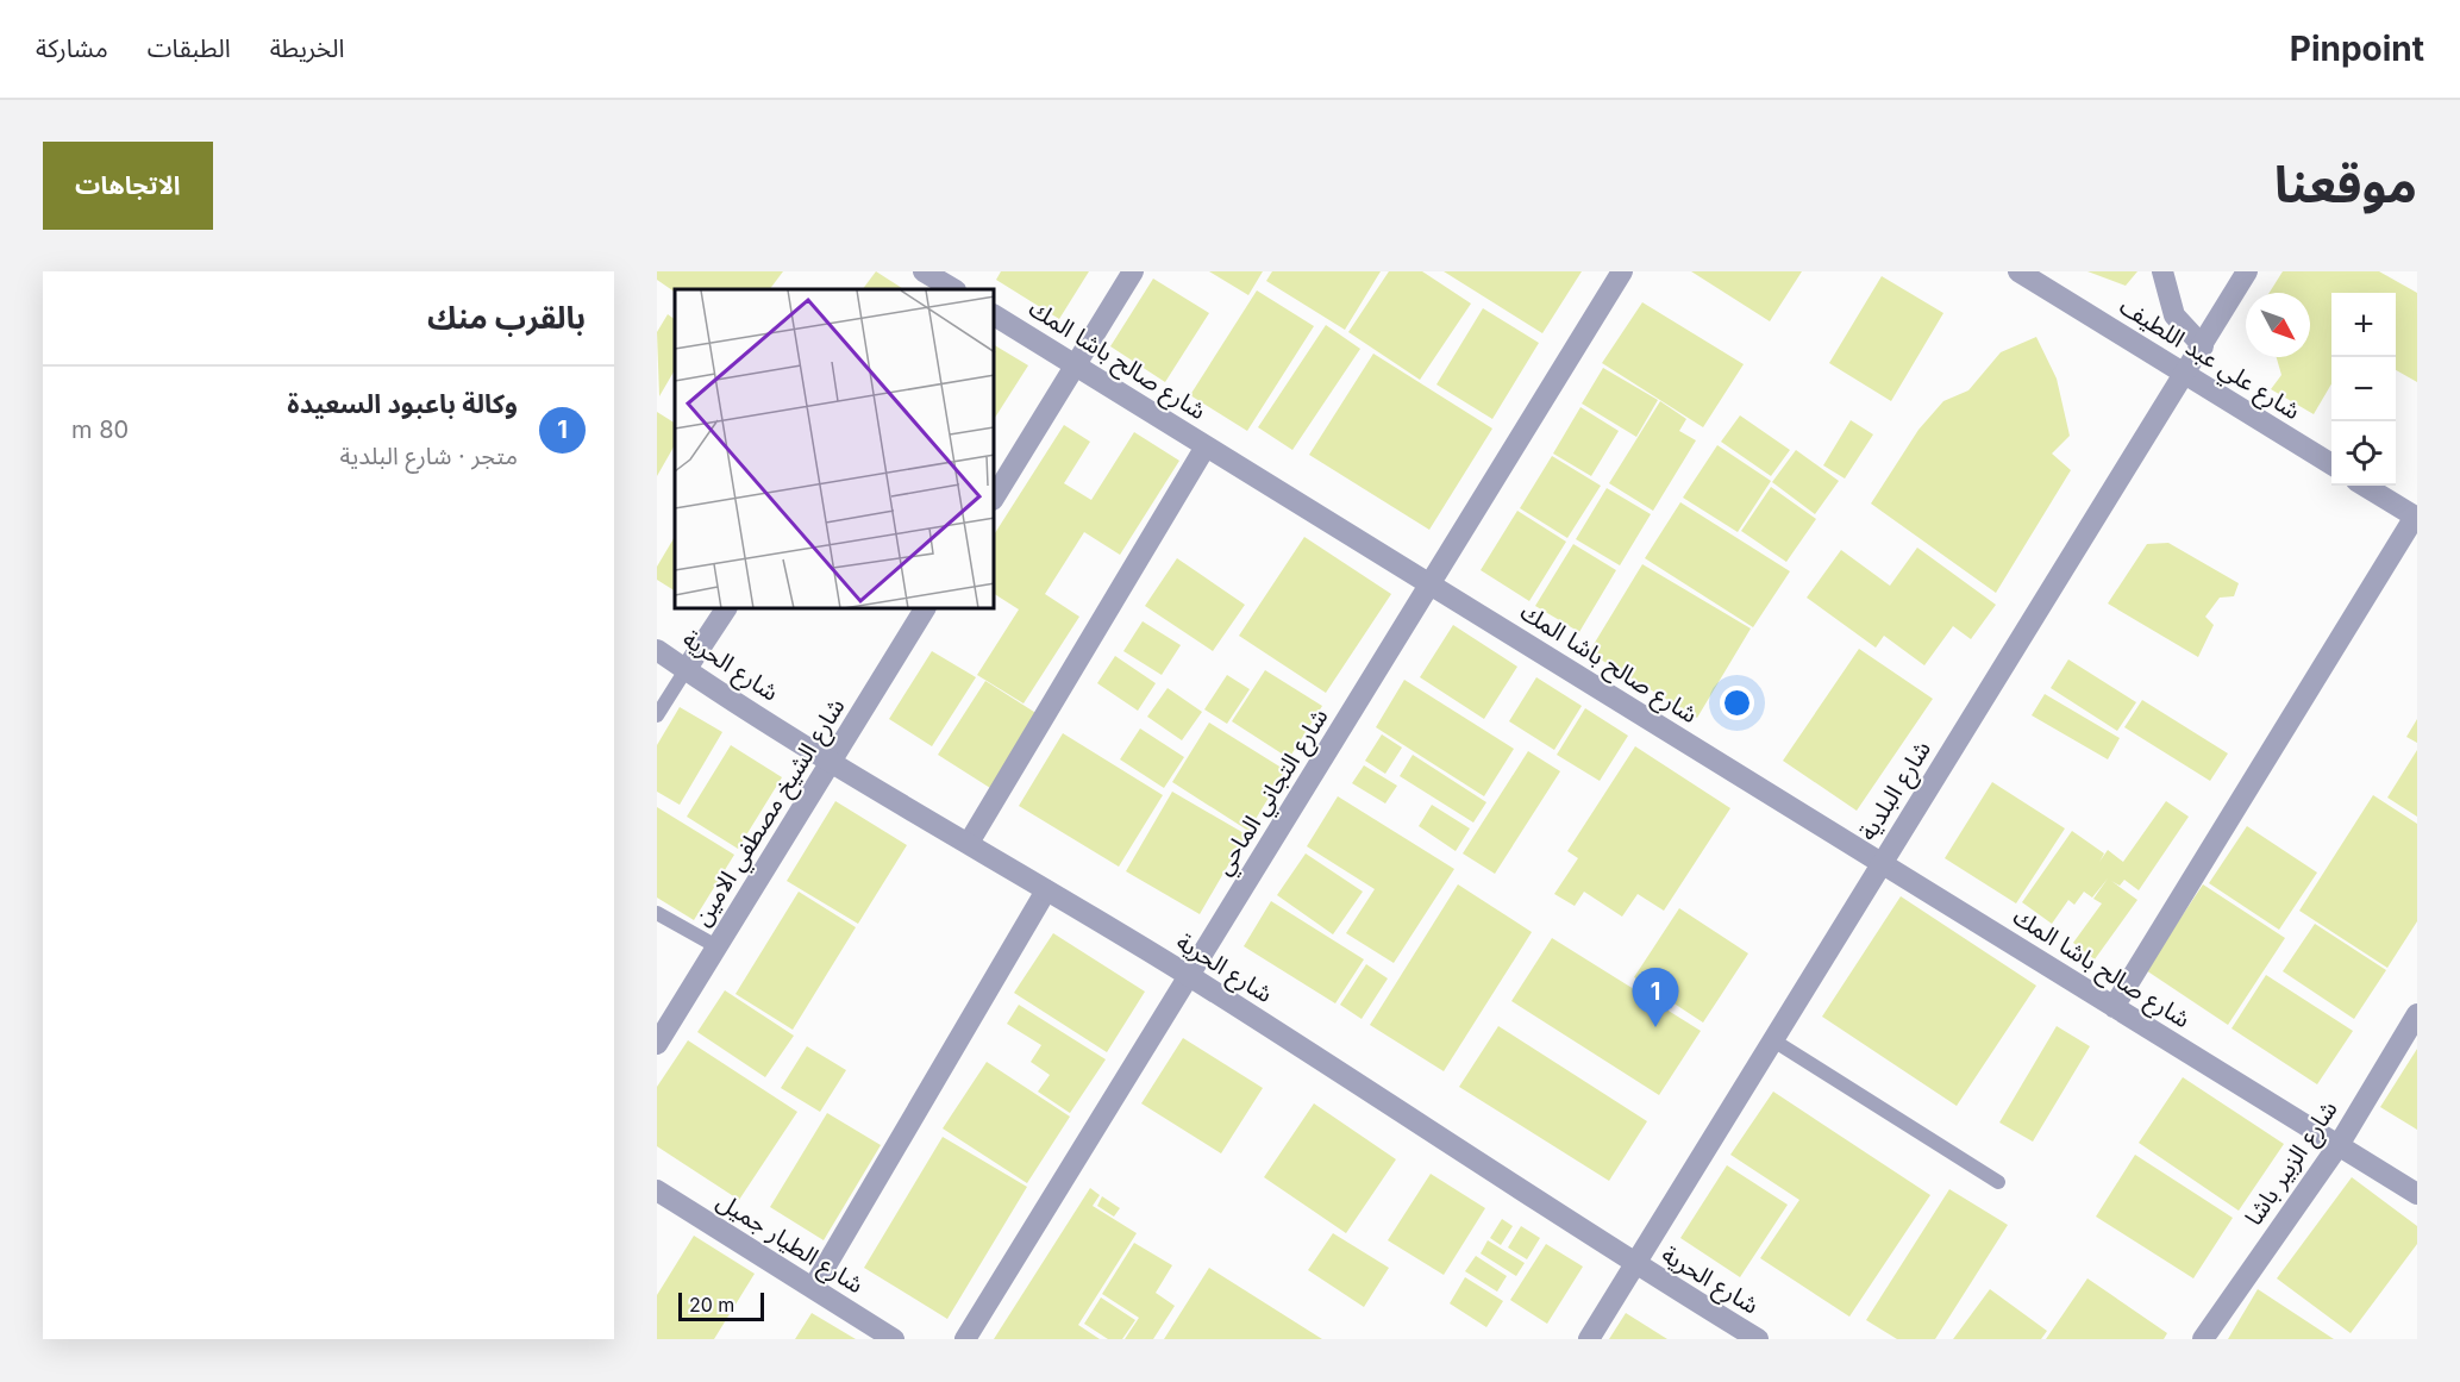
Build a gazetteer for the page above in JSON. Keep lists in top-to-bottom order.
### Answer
{
  "streets": {
    "street": [
      "شارع علي عبد اللطيف",
      "شارع صالح باشا المك",
      "شارع الحرية",
      "شارع البلدية",
      "شارع التجاني الماحي",
      "شارع الشيخ مصطفي الامين",
      "شارع الزبير باشا",
      "شارع الطيار جميل"
    ]
  },
  "crossings": [
    ["شارع علي عبد اللطيف", "شارع البلدية"],
    ["شارع صالح باشا المك", "شارع البلدية"],
    ["شارع صالح باشا المك", "شارع التجاني الماحي"],
    ["شارع صالح باشا المك", "شارع الزبير باشا"],
    ["شارع الحرية", "شارع البلدية"],
    ["شارع الحرية", "شارع التجاني الماحي"],
    ["شارع الحرية", "شارع الشيخ مصطفي الامين"]
  ],
  "scale_bar": "20 m",
  "north": "bottom right",
  "page": {
    "header": "Pinpoint",
    "nav": ["الخريطة", "الطبقات", "مشاركة"],
    "title": "موقعنا",
    "buttons": "الاتجاهات",
    "heading": "بالقرب منك",
    "map_buttons": ["+", "−"],
    "list": [
      {
        "mark": "1",
        "name": "وكالة باعبود السعيدة",
        "note": "متجر · شارع البلدية",
        "value": "80 m"
      }
    ],
    "pins": "1",
    "scale": "20 m"
  }
}
